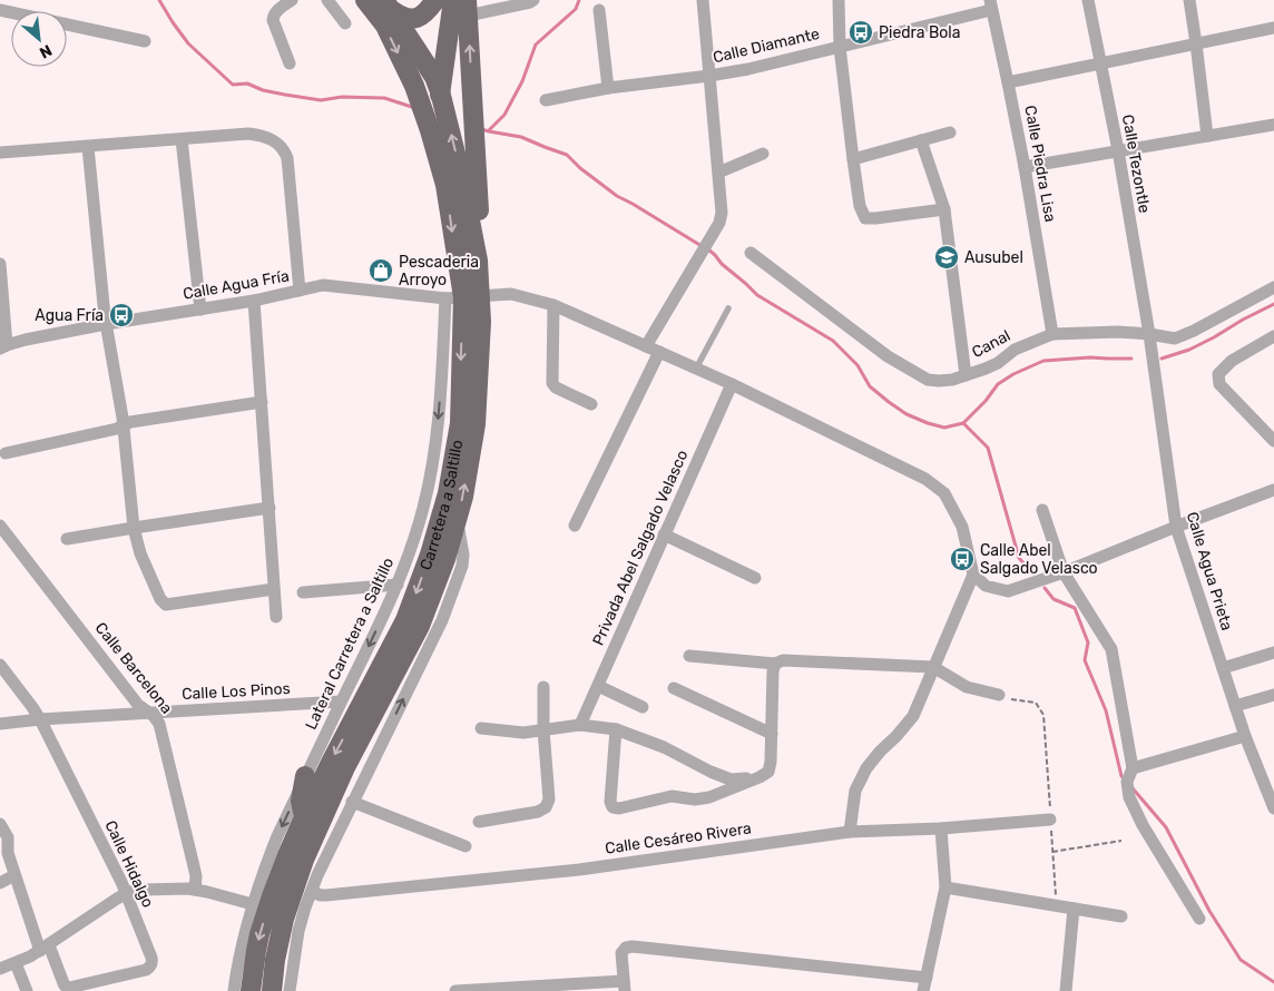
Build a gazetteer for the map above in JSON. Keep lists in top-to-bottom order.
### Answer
{
  "streets": {
    "main road": ["Carretera a Saltillo"],
    "street": [
      "Calle Diamante",
      "Calle Piedra Lisa",
      "Calle Tezontle",
      "Calle Agua Fría",
      "Canal",
      "Privada Abel Salgado Velasco",
      "Calle Agua Prieta",
      "Lateral Carretera a Saltillo",
      "Calle Barcelona",
      "Calle Los Pinos",
      "Calle Cesáreo Rivera",
      "Calle Hidalgo"
    ]
  },
  "crossings": [
    ["Calle Diamante", "Calle Piedra Lisa"],
    ["Calle Piedra Lisa", "Canal"],
    ["Calle Tezontle", "Canal"],
    ["Calle Tezontle", "Calle Agua Prieta"],
    ["Calle Agua Fría", "Carretera a Saltillo"],
    ["Calle Agua Fría", "Lateral Carretera a Saltillo"],
    ["Canal", "Calle Agua Prieta"],
    ["Carretera a Saltillo", "Lateral Carretera a Saltillo"],
    ["Lateral Carretera a Saltillo", "Calle Los Pinos"],
    ["Calle Barcelona", "Calle Los Pinos"],
    ["Calle Los Pinos", "Calle Hidalgo"]
  ],
  "places": {
    "bus stop": ["Piedra Bola", "Agua Fría", "Calle Abel Salgado Velasco"],
    "school or university": ["Ausubel"],
    "shop": ["Pescaderia Arroyo"]
  },
  "north": "bottom right"
}
